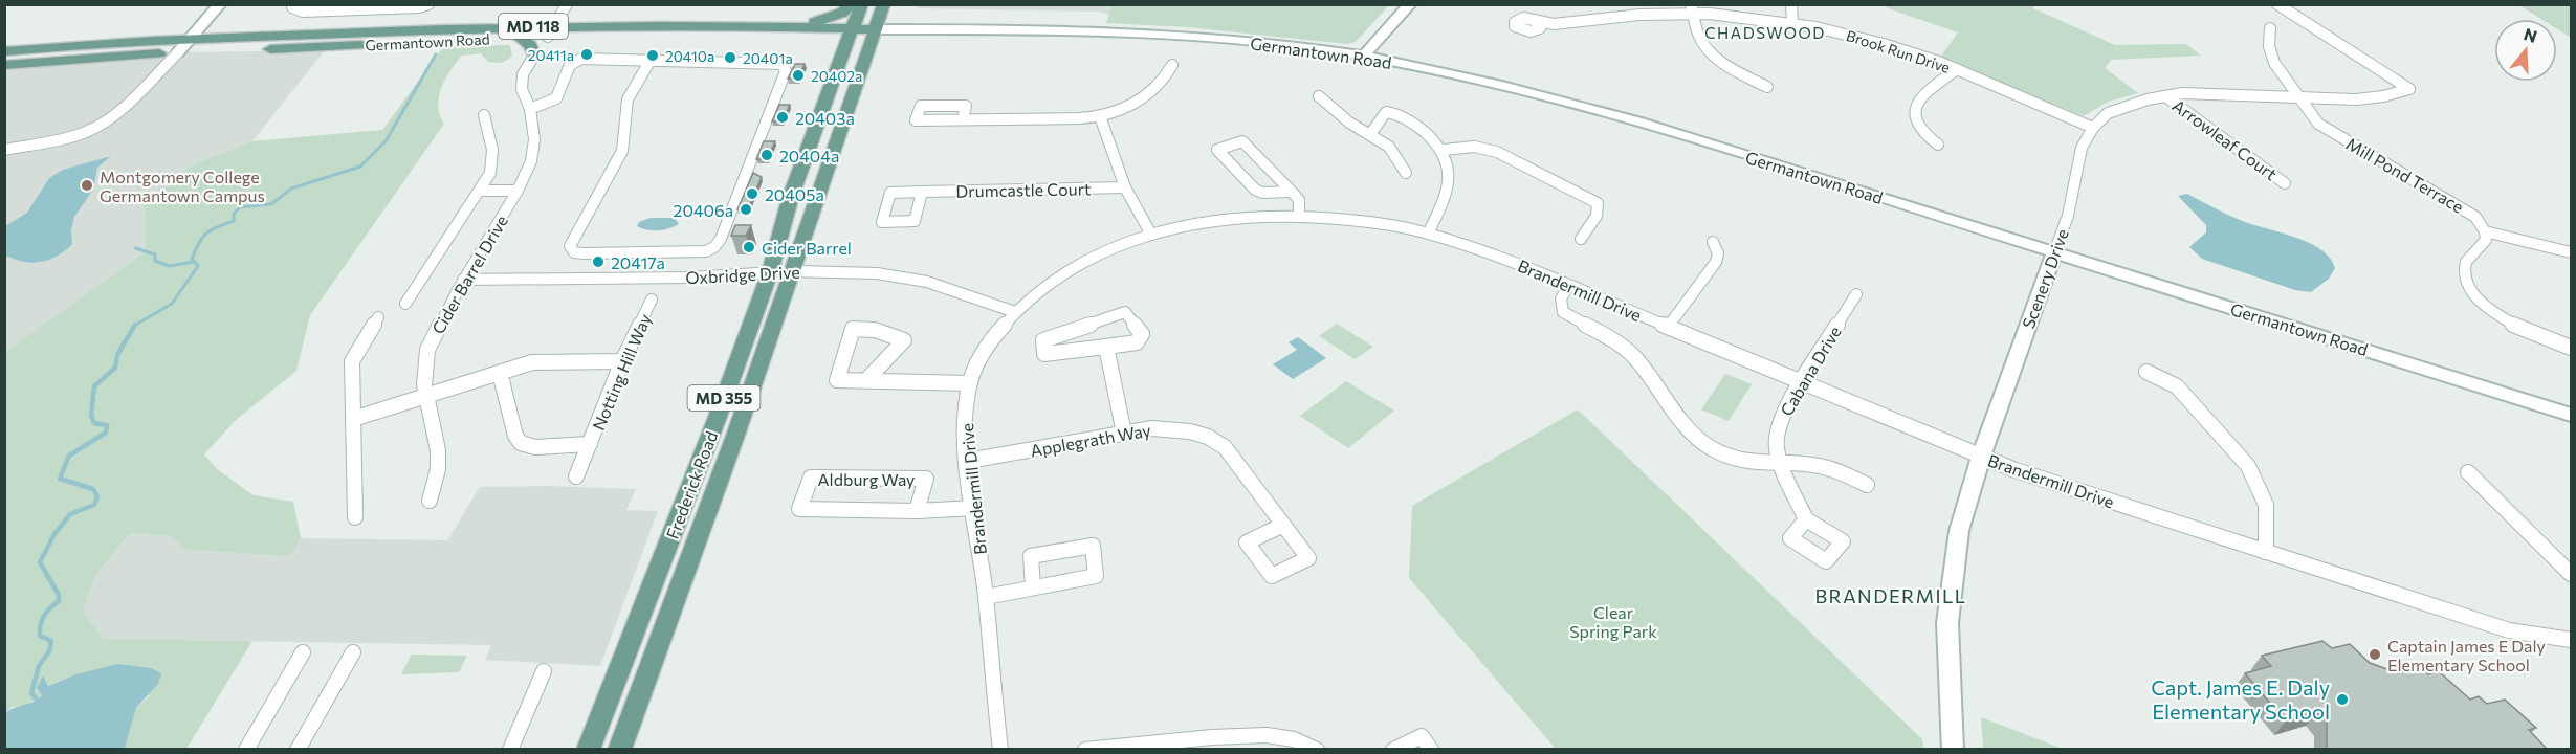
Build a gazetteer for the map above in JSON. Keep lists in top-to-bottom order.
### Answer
{
  "streets": {
    "main road": [
      "MD 118",
      "Germantown Road",
      "MD 355",
      "Frederick Road"
    ],
    "street": [
      "Brook Run Drive",
      "Arrowleaf Court",
      "Mill Pond Terrace",
      "Drumcastle Court",
      "Cider Barrel Drive",
      "Oxbridge Drive",
      "Scenery Drive",
      "Brandermill Drive",
      "Cabana Drive",
      "Notting Hill Way",
      "Applegrath Way",
      "Aldburg Way"
    ]
  },
  "crossings": [
    ["Germantown Road", "Scenery Drive"],
    ["Germantown Road", "Frederick Road"],
    ["Brook Run Drive", "Scenery Drive"],
    ["Arrowleaf Court", "Scenery Drive"],
    ["Mill Pond Terrace", "Scenery Drive"],
    ["Cider Barrel Drive", "Oxbridge Drive"],
    ["Oxbridge Drive", "Brandermill Drive"],
    ["Oxbridge Drive", "Frederick Road"],
    ["Scenery Drive", "Brandermill Drive"],
    ["Brandermill Drive", "Cabana Drive"],
    ["Brandermill Drive", "Applegrath Way"],
    ["Brandermill Drive", "Aldburg Way"]
  ],
  "districts": ["CHADSWOOD", "BRANDERMILL"],
  "parks": ["Clear Spring Park"],
  "places": [
    "20411a",
    "20410a",
    "20401a",
    "20402a",
    "20403a",
    "20404a",
    "Montgomery College Germantown Campus",
    "20405a",
    "20406a",
    "Cider Barrel",
    "20417a",
    "Captain James E Daly Elementary School",
    "Capt. James E. Daly Elementary School"
  ],
  "north": "top"
}
